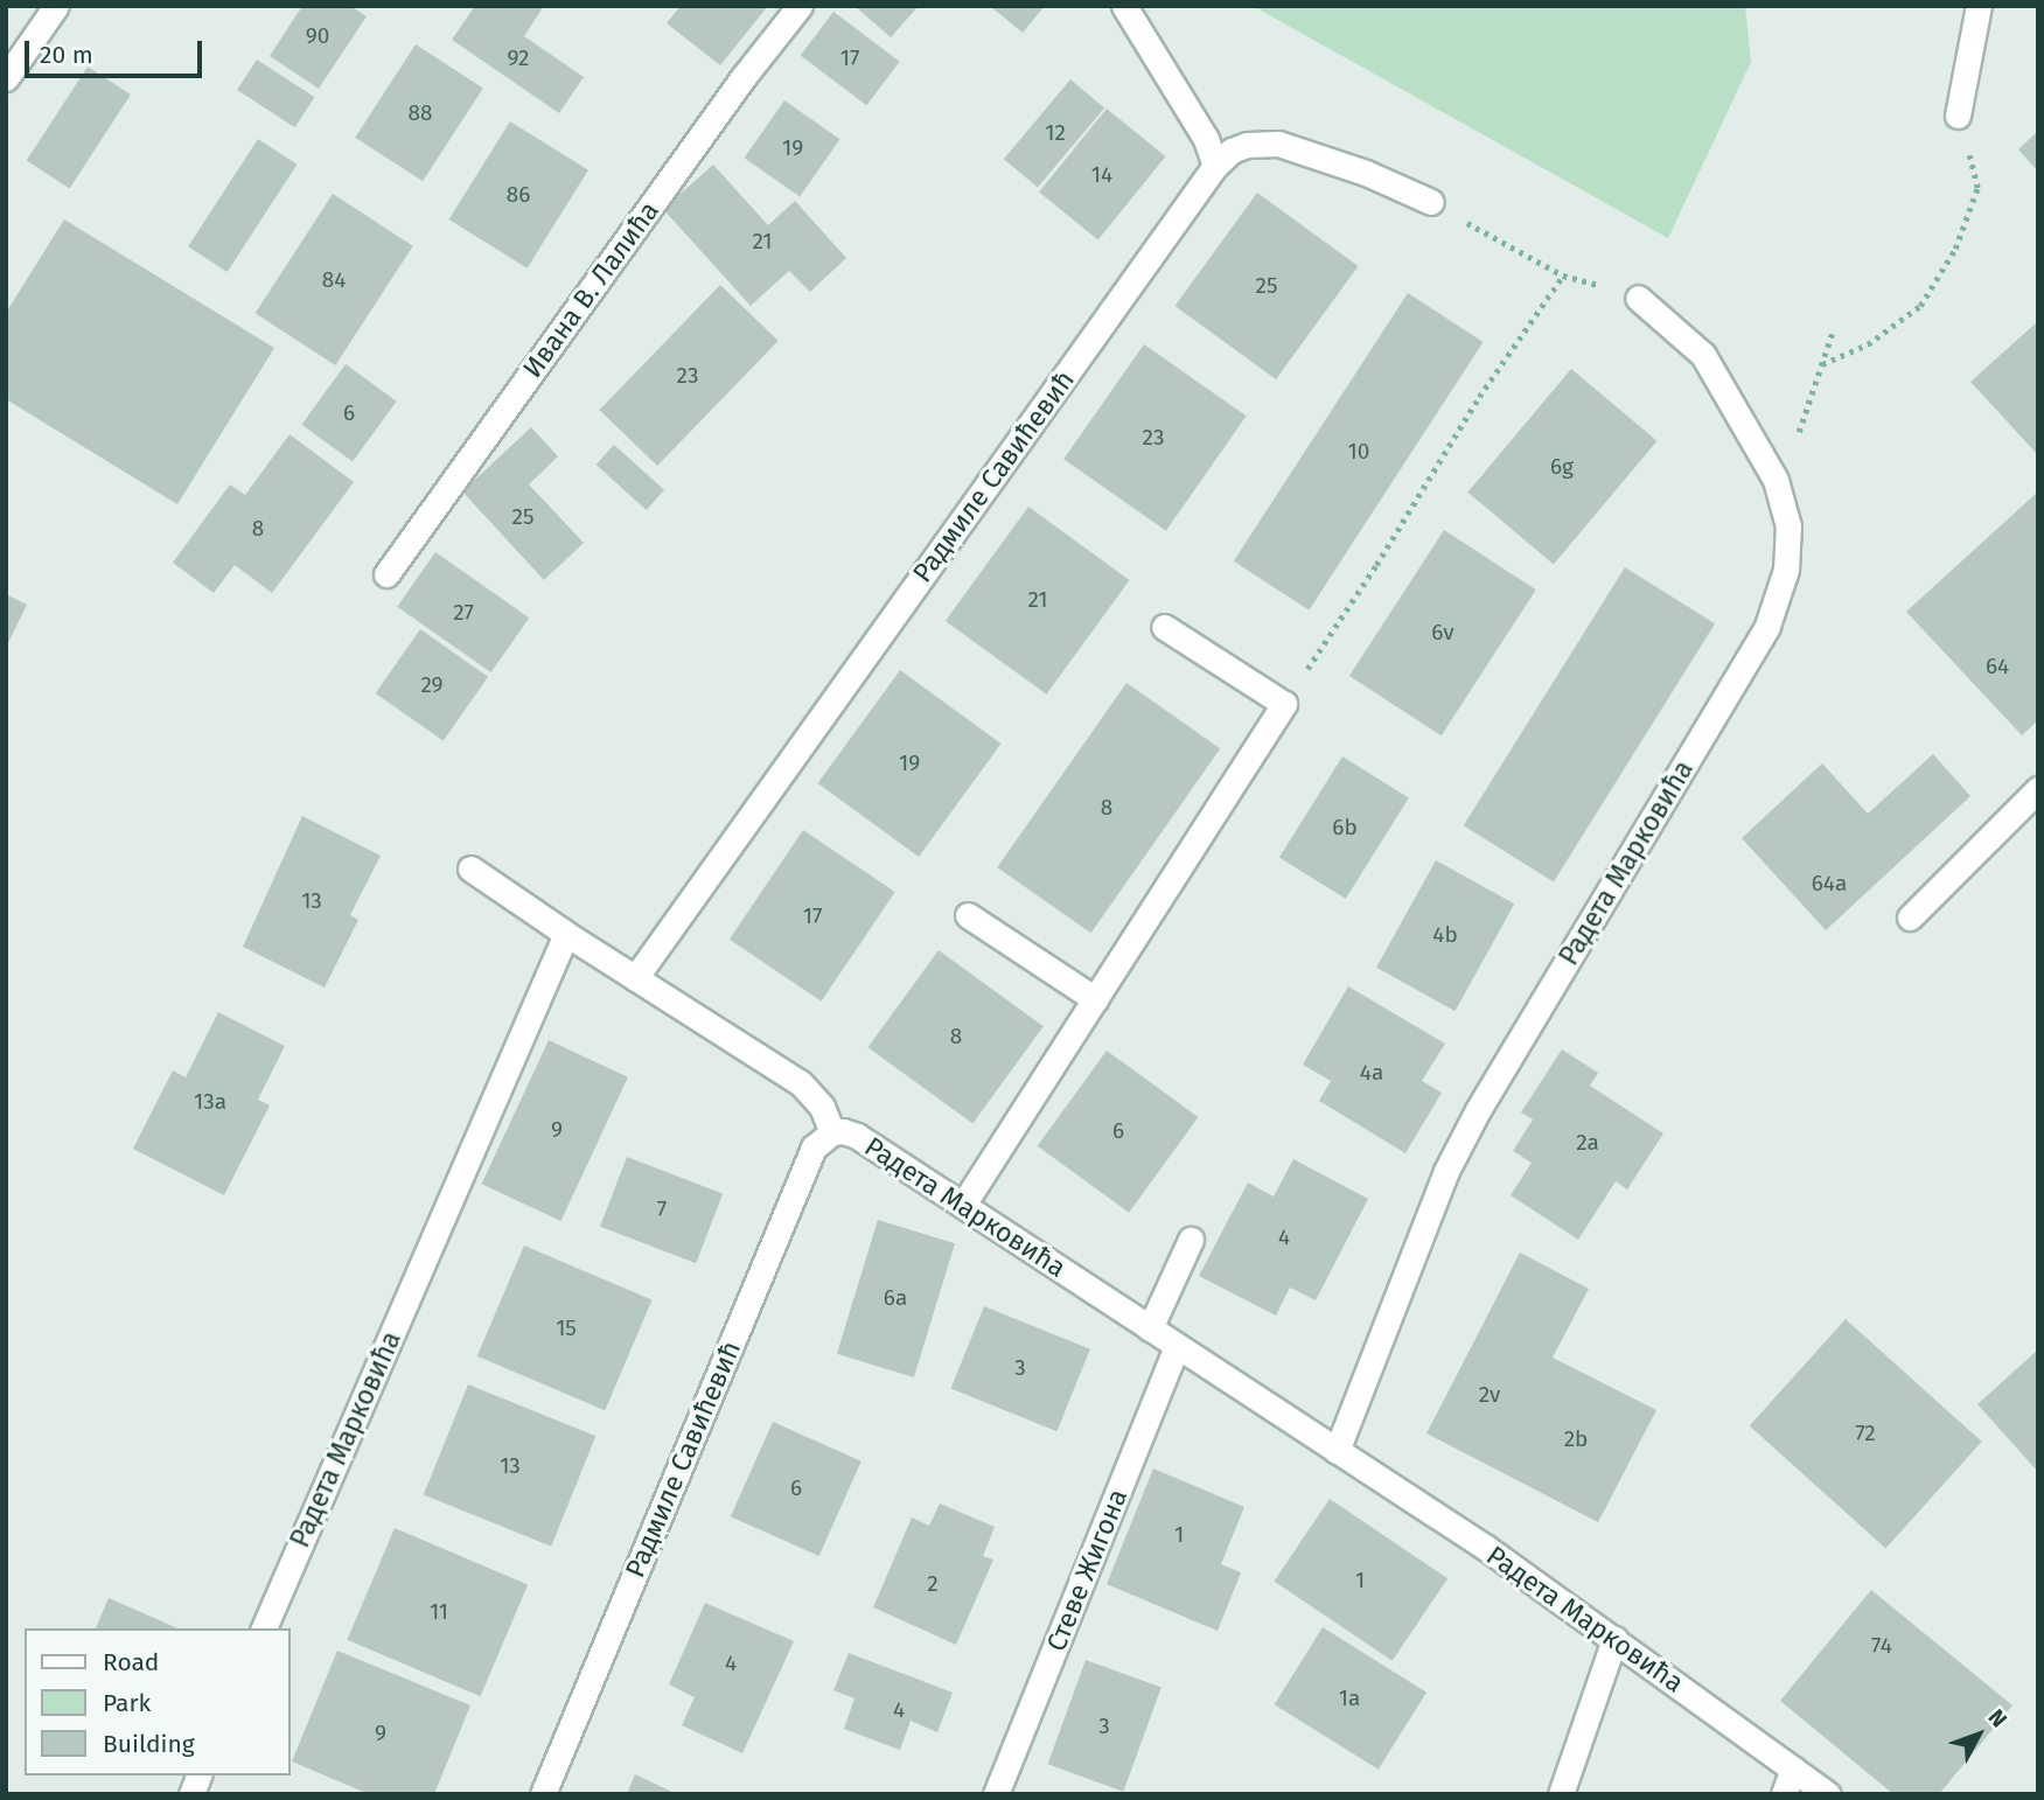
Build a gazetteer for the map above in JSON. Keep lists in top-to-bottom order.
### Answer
{
  "streets": {
    "street": [
      "Ивана В. Лалића",
      "Радмиле Савићевић",
      "Радета Марковића",
      "Стеве Жигона"
    ]
  },
  "crossings": [
    ["Радмиле Савићевић", "Радета Марковића"],
    ["Радета Марковића", "Стеве Жигона"]
  ],
  "house_numbers": [
    "90",
    "92",
    "17",
    "88",
    "12",
    "19",
    "14",
    "86",
    "21",
    "84",
    "25",
    "23",
    "6",
    "23",
    "10",
    "6g",
    "25",
    "8",
    "21",
    "27",
    "6v",
    "64",
    "29",
    "19",
    "8",
    "6b",
    "64a",
    "13",
    "17",
    "4b",
    "8",
    "4a",
    "13a",
    "9",
    "6",
    "2a",
    "7",
    "4",
    "6a",
    "15",
    "3",
    "2v",
    "72",
    "2b",
    "13",
    "6",
    "1",
    "1",
    "2",
    "11",
    "74",
    "4",
    "1a",
    "4",
    "3",
    "9"
  ],
  "legend": ["Road", "Park", "Building"],
  "scale_bar": "20 m",
  "north": "top right"
}
